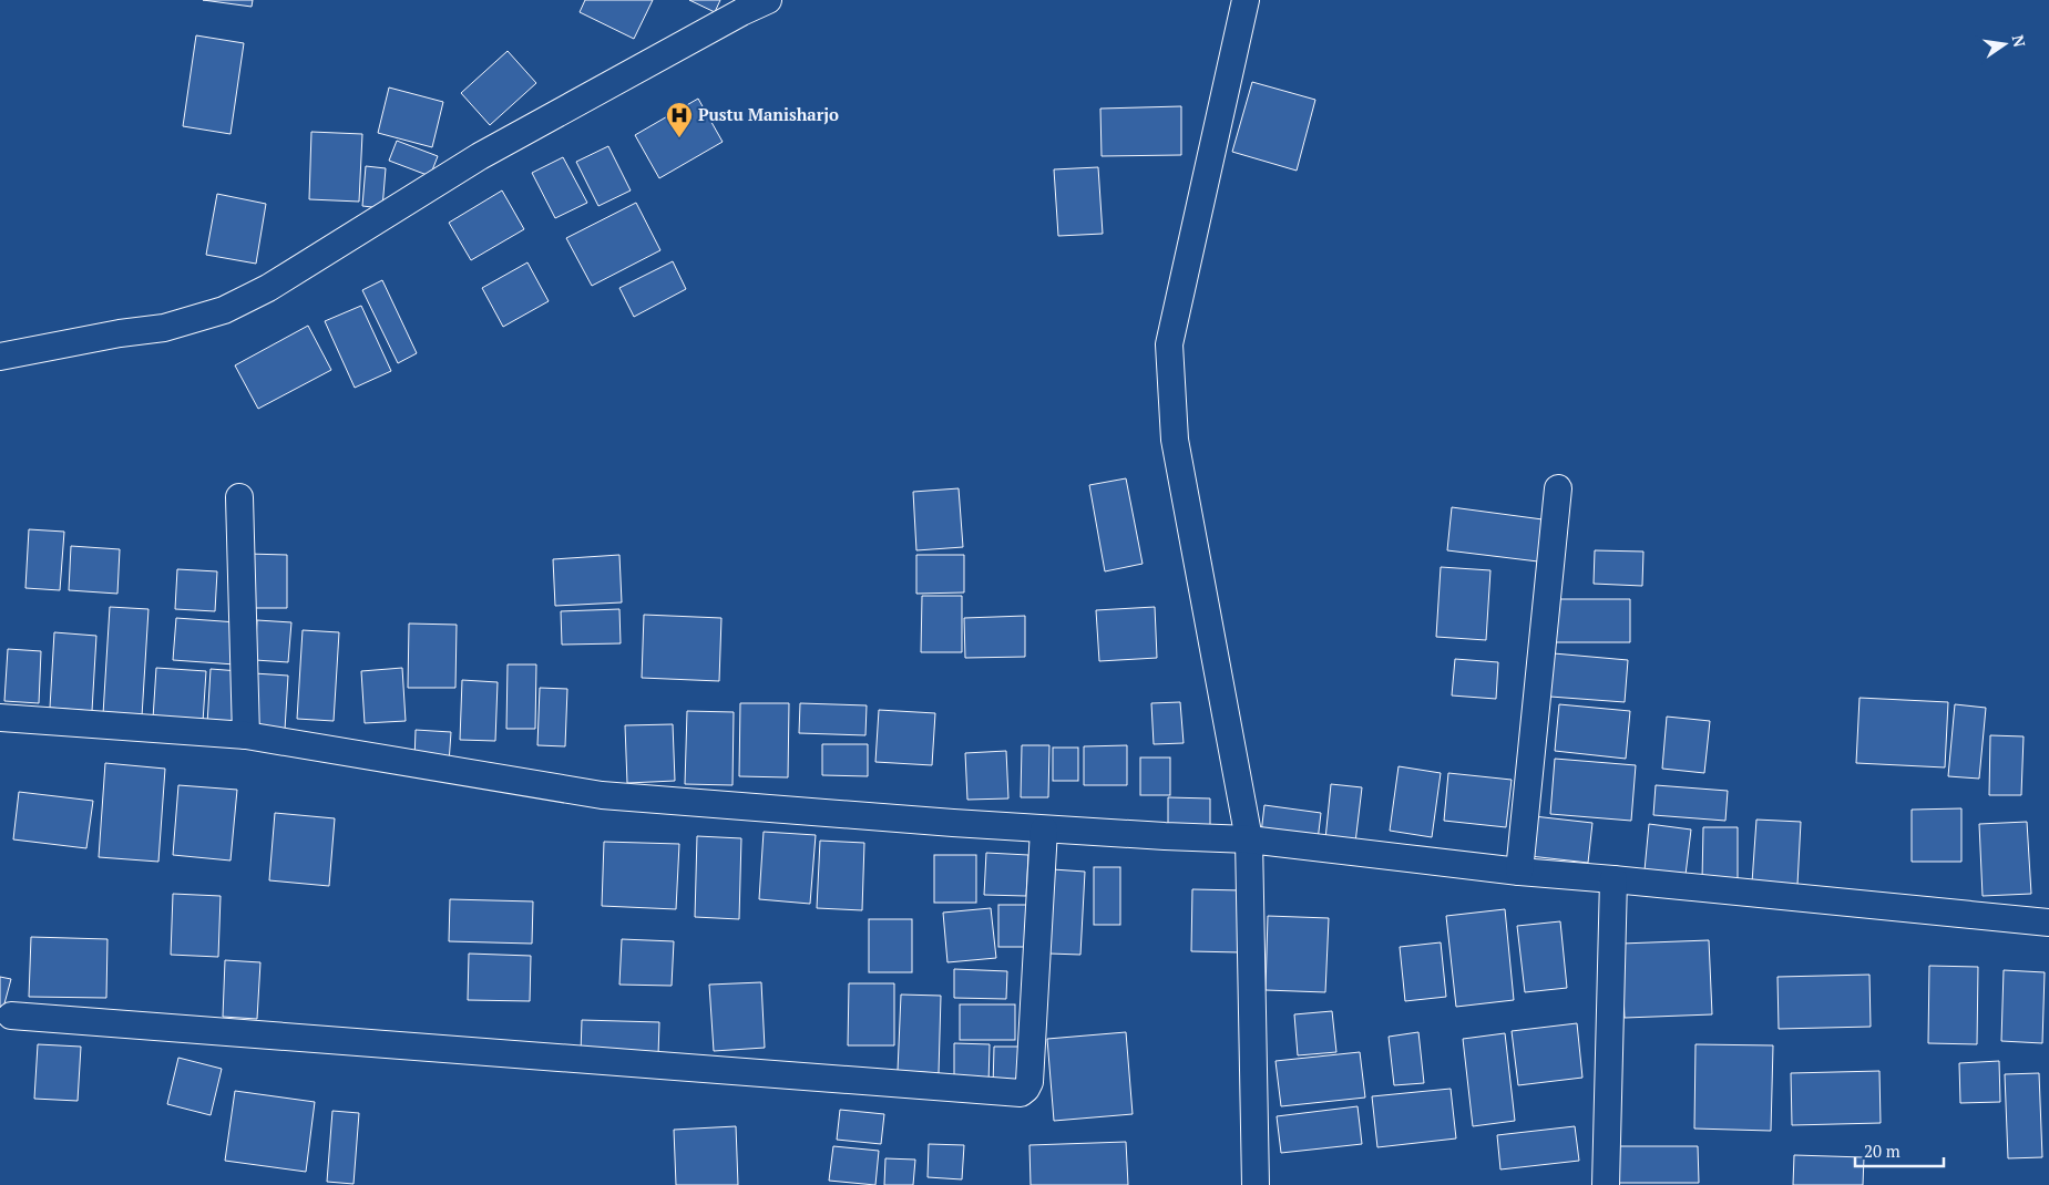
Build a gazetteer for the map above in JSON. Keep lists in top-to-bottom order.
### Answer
{
  "places": {
    "hospital": ["Pustu Manisharjo"]
  },
  "scale_bar": "20 m",
  "north": "right"
}
